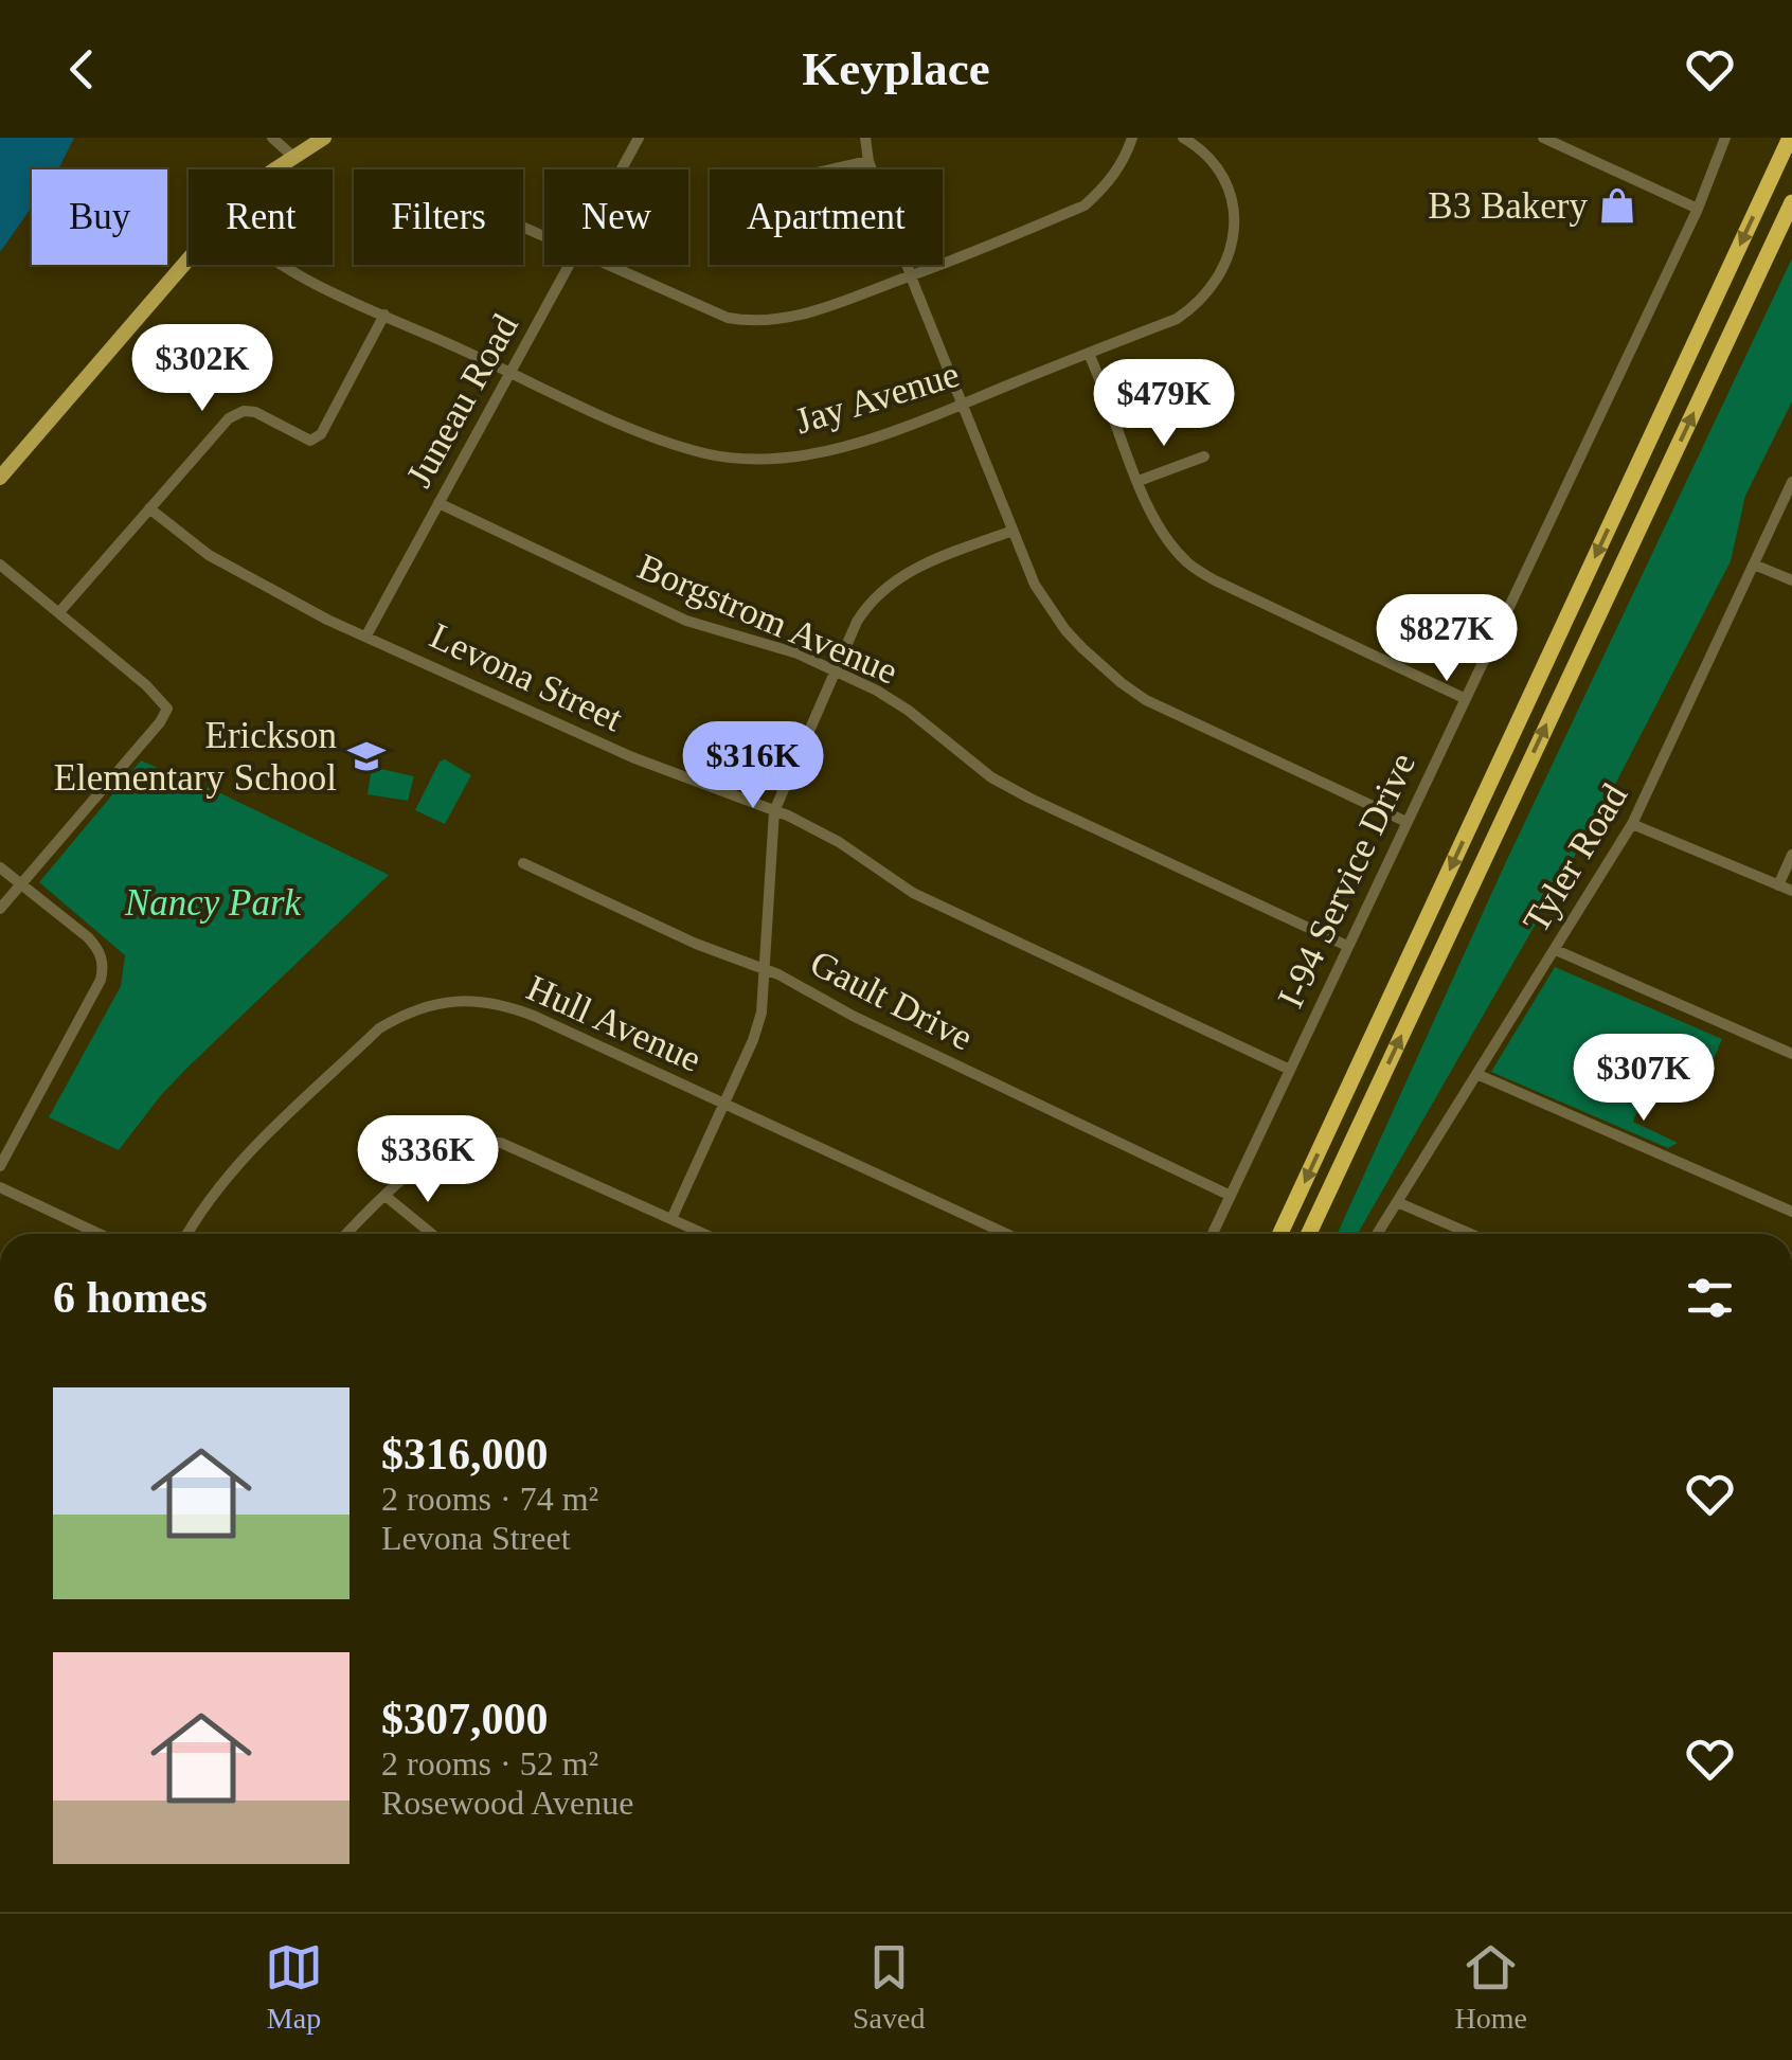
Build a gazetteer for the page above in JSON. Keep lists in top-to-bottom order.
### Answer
{
  "streets": {
    "street": [
      "Jay Avenue",
      "Juneau Road",
      "Borgstrom Avenue",
      "Levona Street",
      "Tyler Road",
      "I-94 Service Drive",
      "Gault Drive",
      "Hull Avenue"
    ]
  },
  "crossings": [
    ["Jay Avenue", "Juneau Road"],
    ["Juneau Road", "Borgstrom Avenue"],
    ["Juneau Road", "Levona Street"],
    ["Borgstrom Avenue", "I-94 Service Drive"],
    ["Levona Street", "I-94 Service Drive"],
    ["I-94 Service Drive", "Gault Drive"]
  ],
  "parks": ["Nancy Park"],
  "places": {
    "shop": ["B3 Bakery"],
    "school or university": ["Erickson Elementary School"]
  },
  "page": {
    "header": "Keyplace",
    "chip": [
      "Buy",
      "Rent",
      "Filters",
      "New",
      "Apartment"
    ],
    "price": [
      "$302K",
      "$479K",
      "$827K",
      "$316K",
      "$307K",
      "$336K"
    ],
    "heading": "6 homes",
    "list": [
      {
        "name": "$316,000",
        "note": "2 rooms · 74 m² · Levona Street"
      },
      {
        "name": "$307,000",
        "note": "2 rooms · 52 m² · Rosewood Avenue"
      }
    ],
    "tabs": ["Map", "Saved", "Home"]
  }
}
